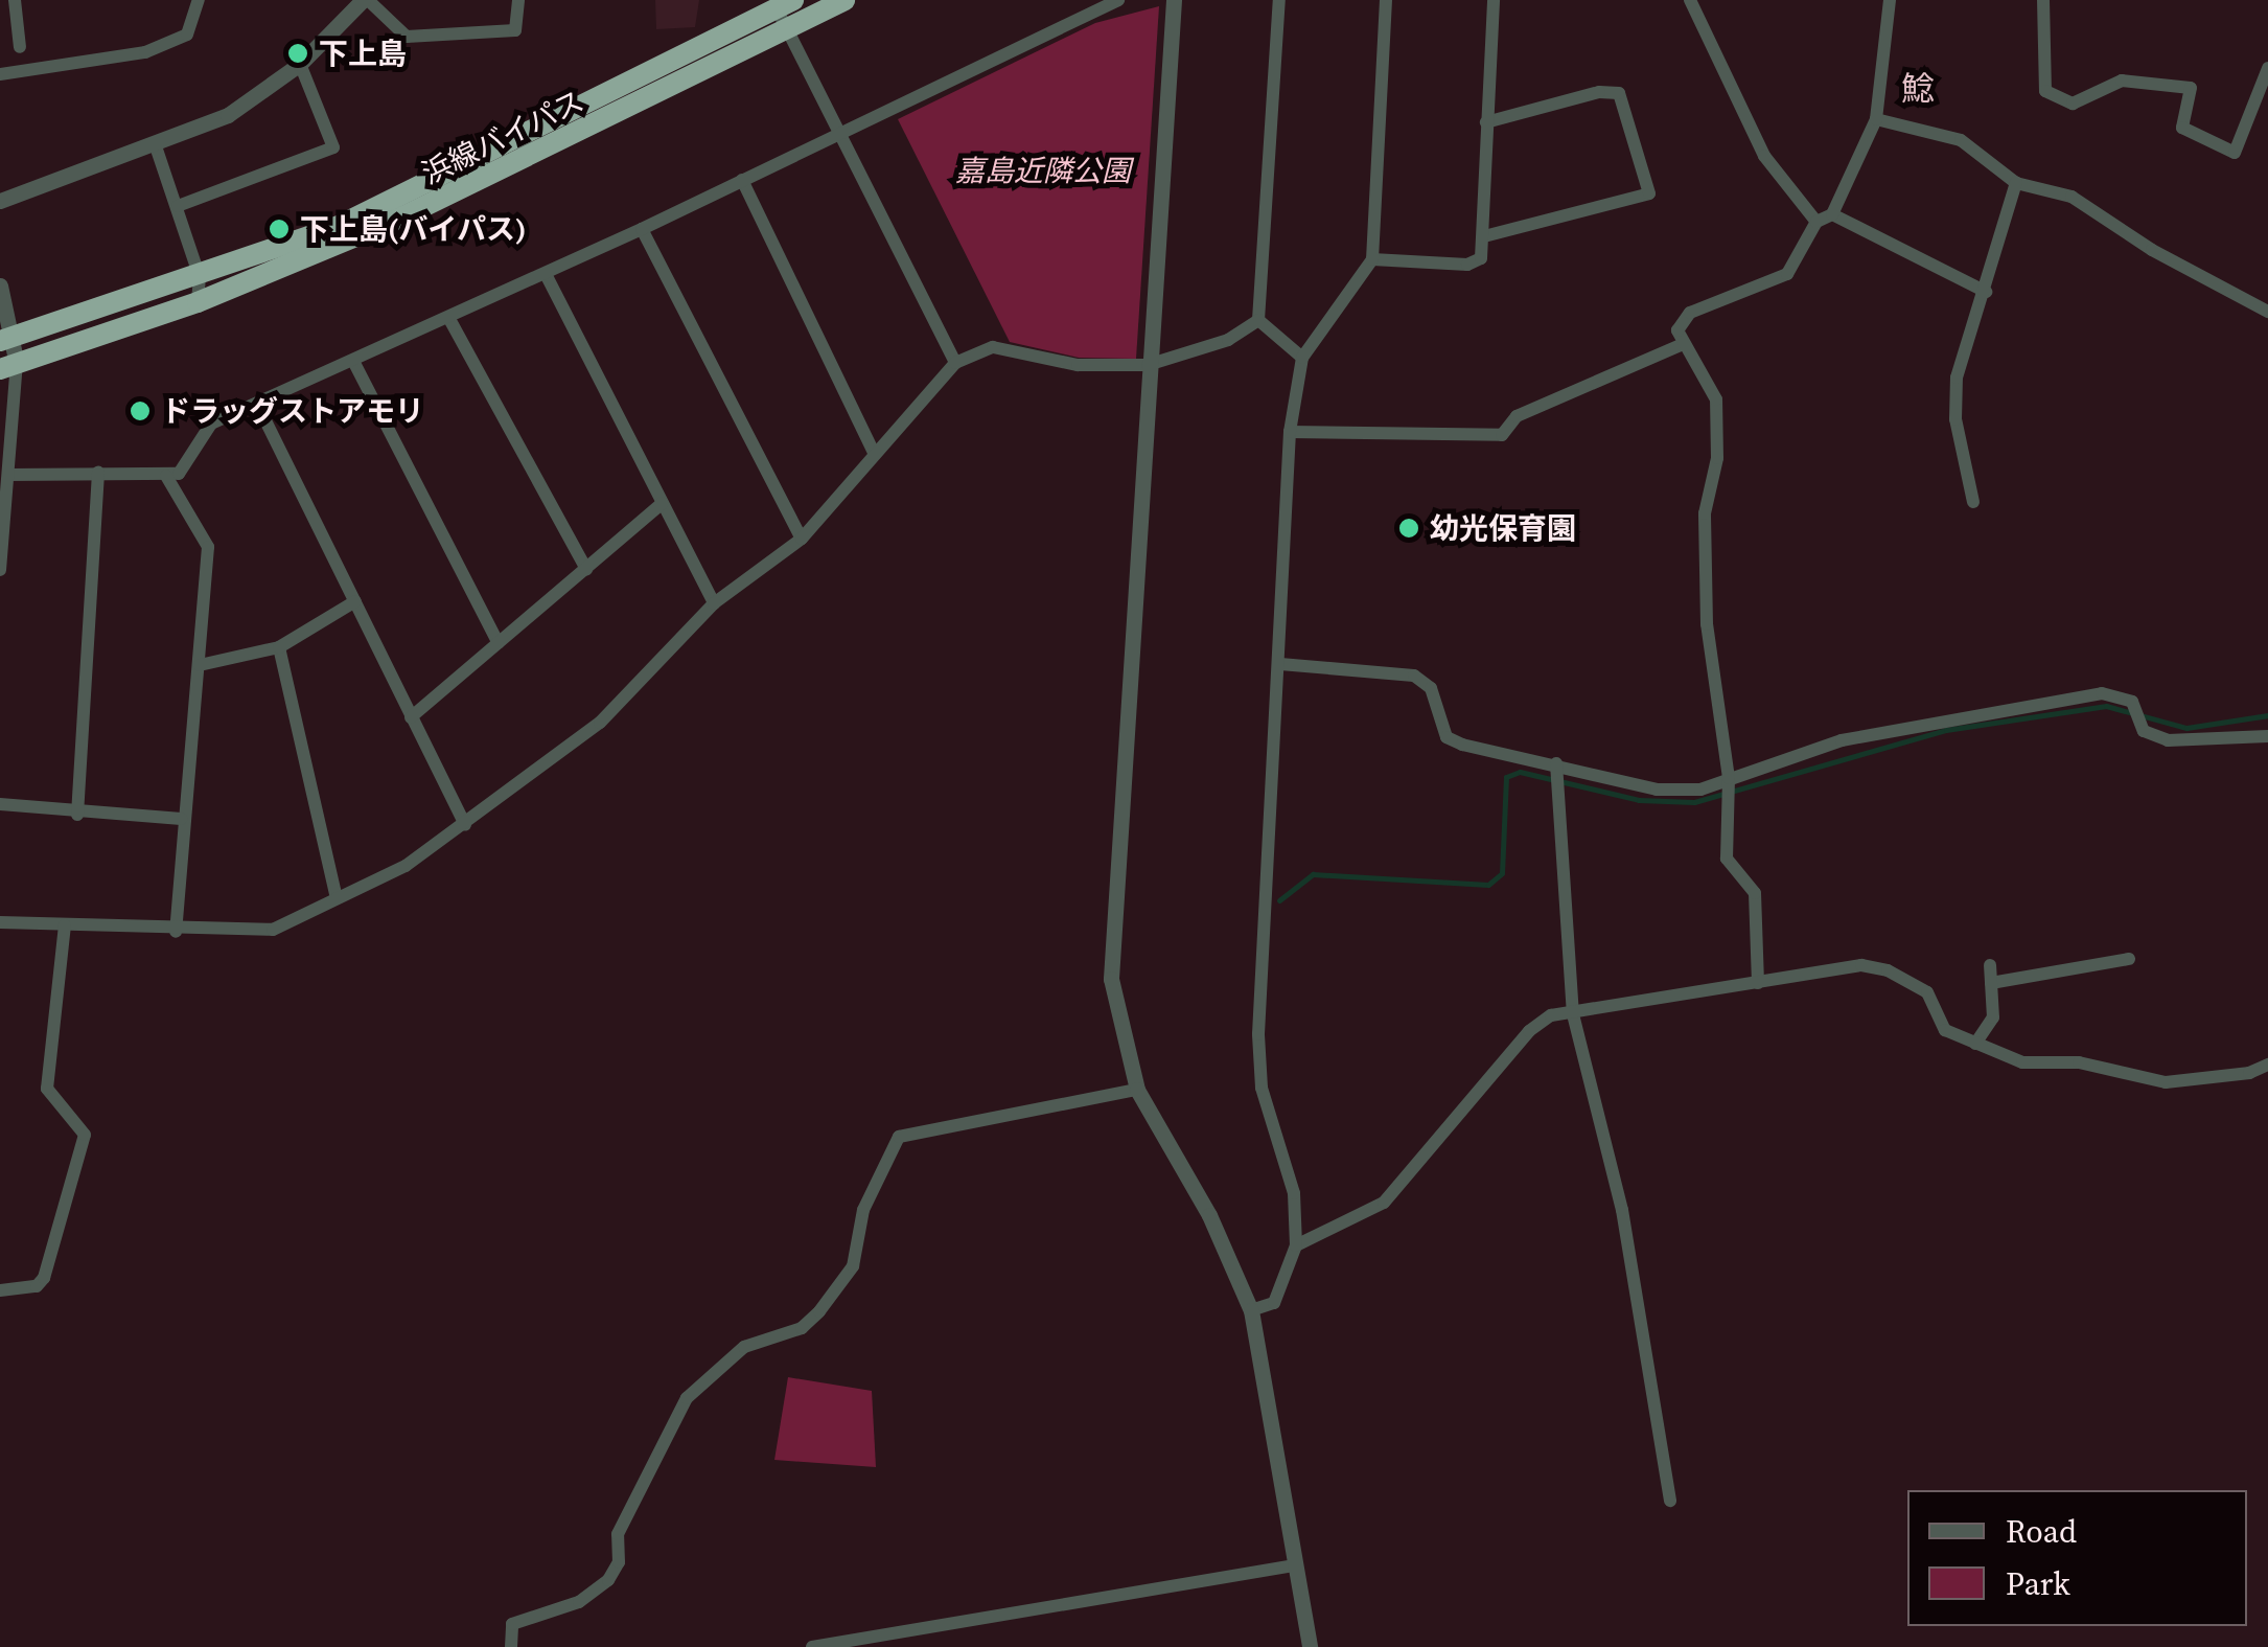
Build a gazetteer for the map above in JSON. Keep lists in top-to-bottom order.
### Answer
{
  "streets": {
    "highway": ["浜線バイパス"]
  },
  "districts": ["鯰"],
  "parks": ["嘉島近隣公園"],
  "places": [
    "下上島",
    "下上島(バイパス)",
    "ドラッグストアモリ",
    "幼光保育園"
  ],
  "legend": ["Road", "Park"]
}
